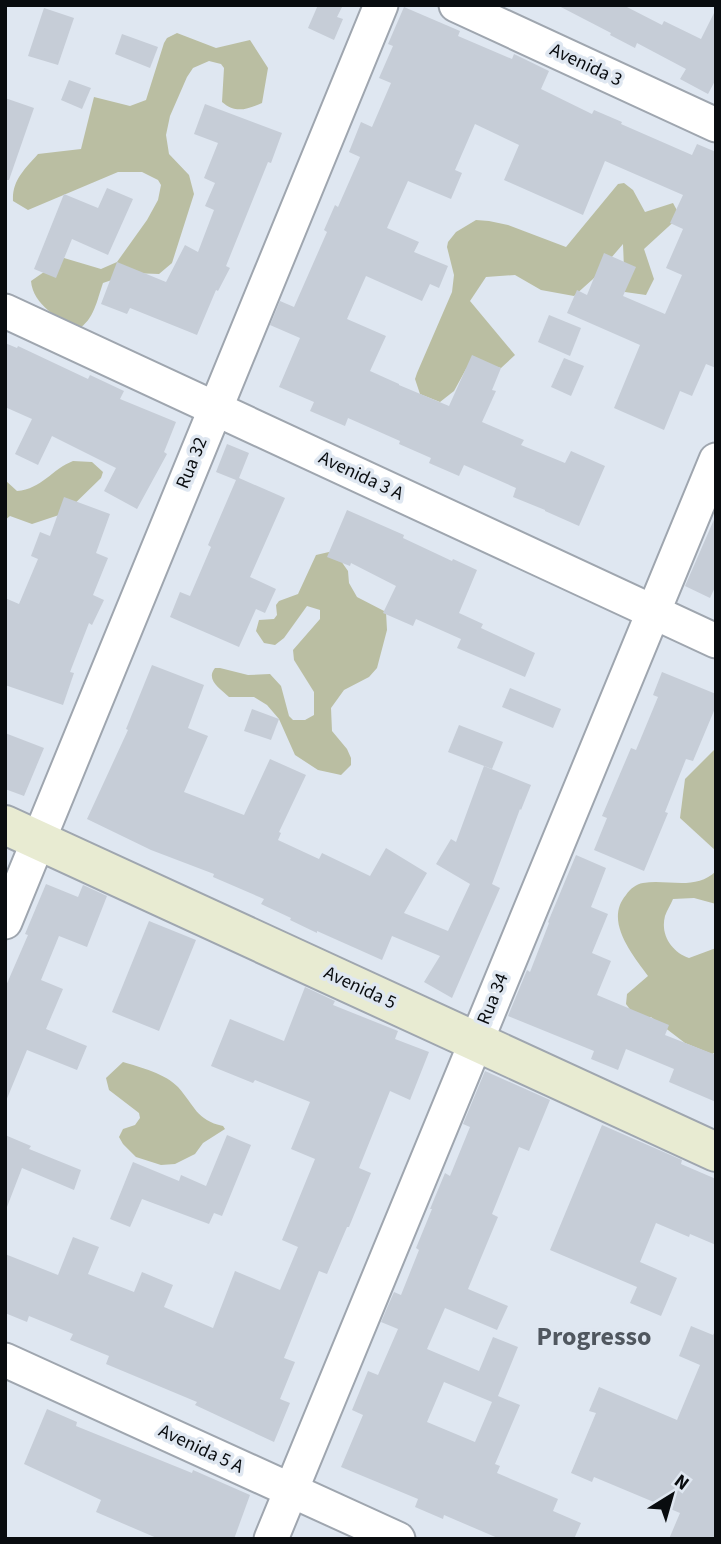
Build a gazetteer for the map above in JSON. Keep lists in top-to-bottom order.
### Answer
{
  "streets": {
    "street": [
      "Avenida 3",
      "Rua 32",
      "Avenida 3 A",
      "Avenida 5",
      "Rua 34",
      "Avenida 5 A"
    ]
  },
  "crossings": [
    ["Rua 32", "Avenida 3 A"],
    ["Rua 32", "Avenida 5"],
    ["Avenida 3 A", "Rua 34"],
    ["Avenida 5", "Rua 34"],
    ["Rua 34", "Avenida 5 A"]
  ],
  "districts": ["Progresso"],
  "north": "top right"
}
